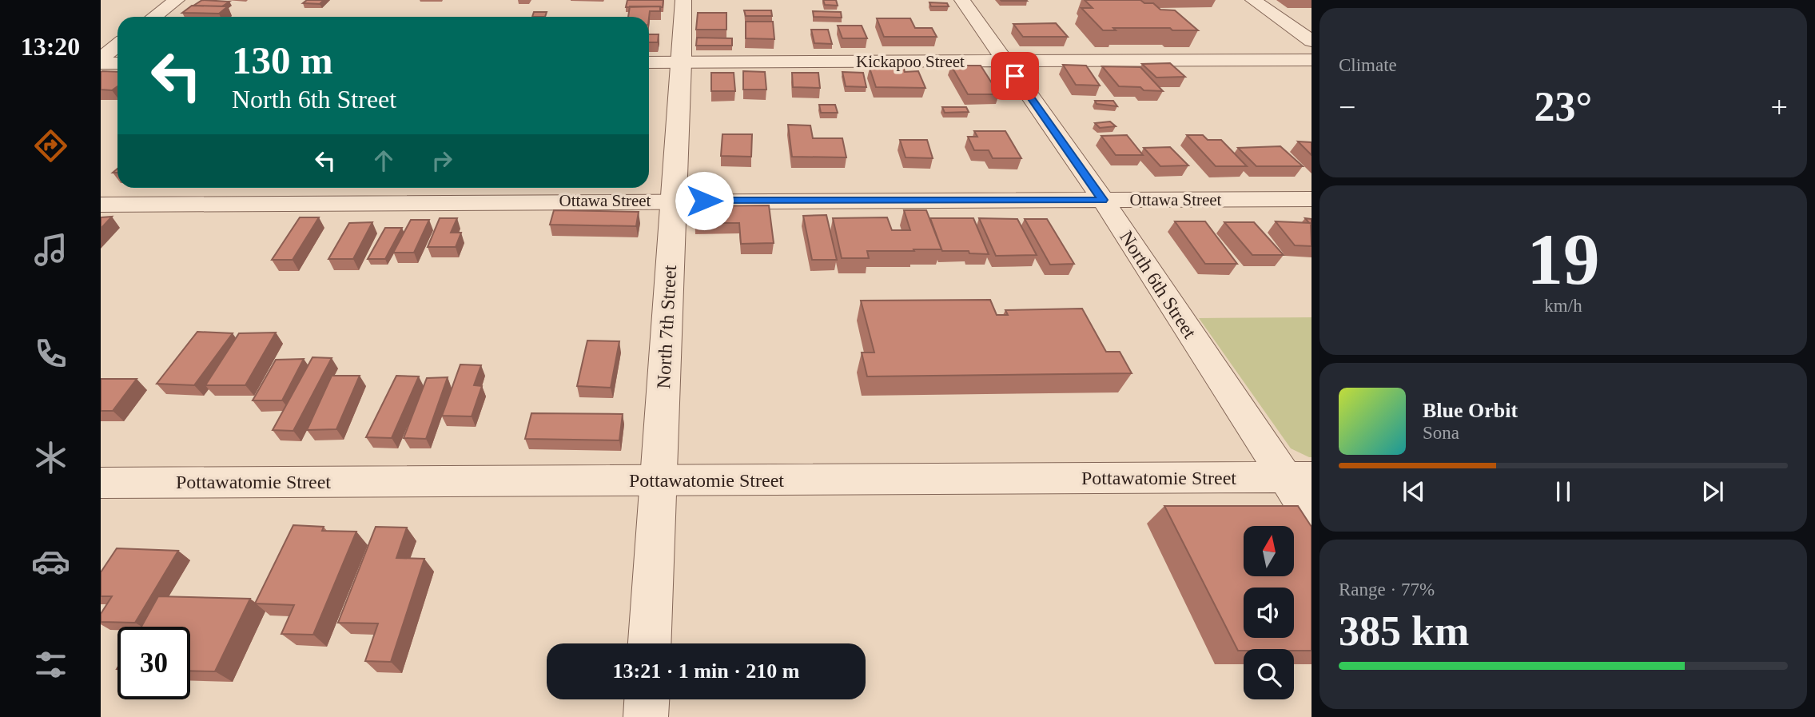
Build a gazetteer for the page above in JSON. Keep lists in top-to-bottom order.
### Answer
{
  "streets": {
    "street": [
      "Kickapoo Street",
      "Ottawa Street",
      "North 6th Street",
      "North 7th Street",
      "Pottawatomie Street"
    ]
  },
  "crossings": [
    ["Kickapoo Street", "North 6th Street"],
    ["Kickapoo Street", "North 7th Street"],
    ["Ottawa Street", "North 6th Street"],
    ["Ottawa Street", "North 7th Street"],
    ["North 6th Street", "Pottawatomie Street"],
    ["North 7th Street", "Pottawatomie Street"]
  ],
  "north": "top",
  "page": {
    "tabs": "13:20",
    "tile": [
      "Climate",
      ["19", "km/h"],
      ["Range · 77%", "385 km"]
    ],
    "turn": ["130 m", "North 6th Street"],
    "heat": ["−", "23°", "+"],
    "song": ["Blue Orbit", "Sona"],
    "limit": "30",
    "trip": "13:21 · 1 min · 210 m"
  }
}
